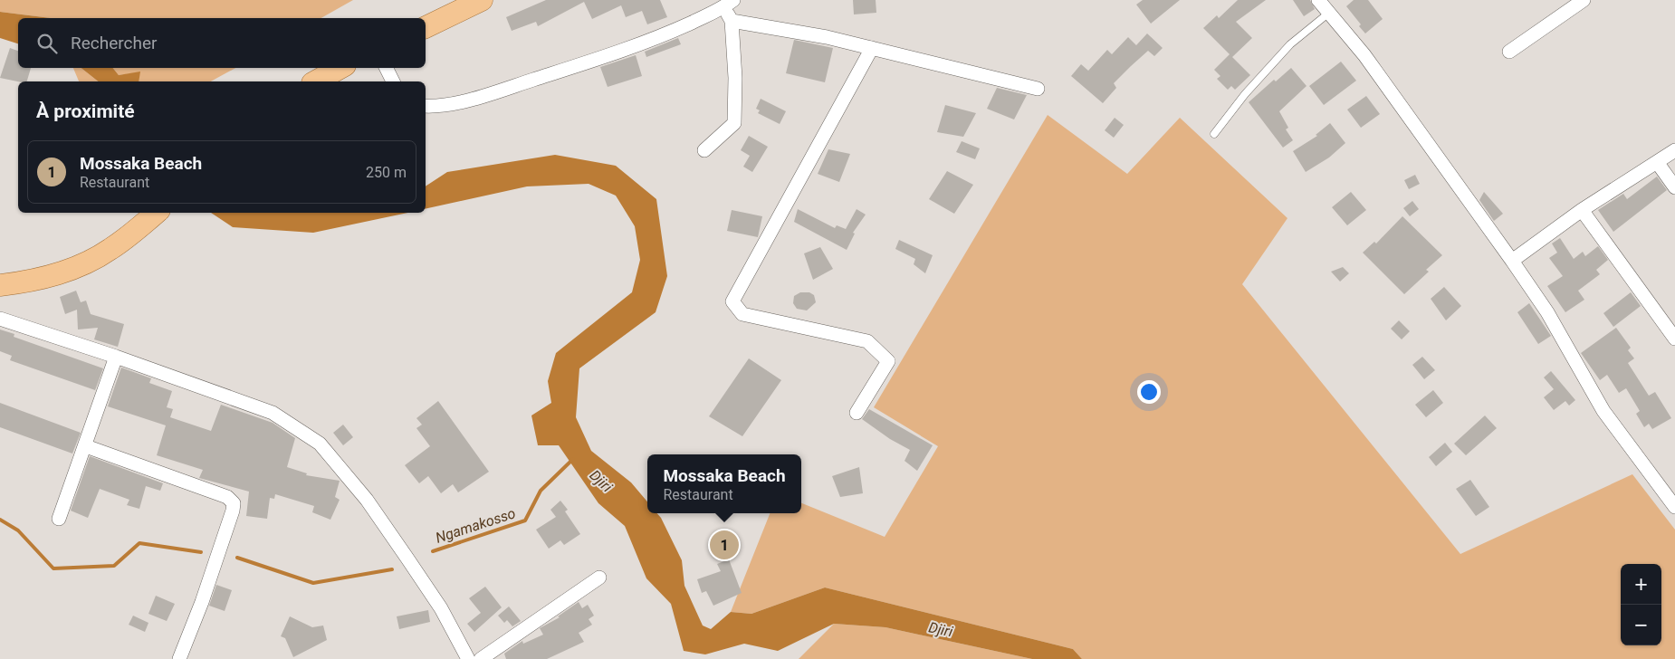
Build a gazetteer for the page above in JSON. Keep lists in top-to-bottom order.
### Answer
{
  "water": ["Djiri", "Ngamakosso"],
  "page": {
    "search": "Rechercher",
    "heading": "À proximité",
    "list": [
      {
        "mark": "1",
        "name": "Mossaka Beach",
        "note": "Restaurant",
        "value": "250 m"
      }
    ],
    "popup": ["Mossaka Beach", "Restaurant"],
    "pins": "1",
    "map_buttons": ["+", "−"]
  }
}
